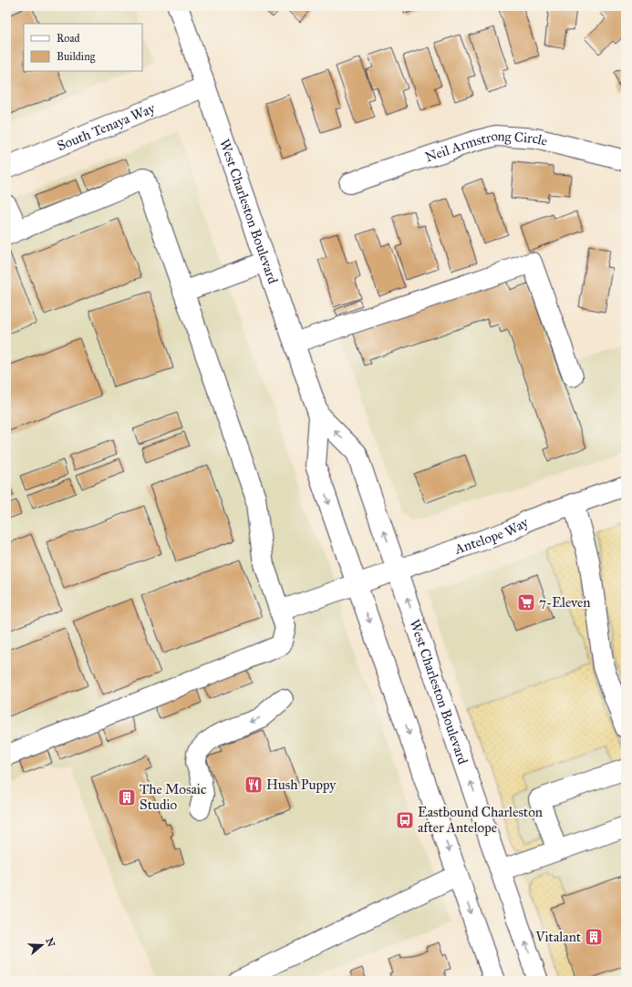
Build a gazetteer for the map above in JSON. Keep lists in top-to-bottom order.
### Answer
{
  "streets": {
    "main road": [
      "South Tenaya Way",
      "Neil Armstrong Circle",
      "West Charleston Boulevard",
      "Antelope Way"
    ]
  },
  "crossings": [
    ["South Tenaya Way", "West Charleston Boulevard"],
    ["West Charleston Boulevard", "Antelope Way"]
  ],
  "places": {
    "supermarket": ["7-Eleven"],
    "restaurant": ["Hush Puppy"],
    "building": ["The Mosaic Studio", "Vitalant"],
    "bus stop": ["Eastbound Charleston after Antelope"]
  },
  "legend": ["Road", "Building"],
  "north": "right"
}
